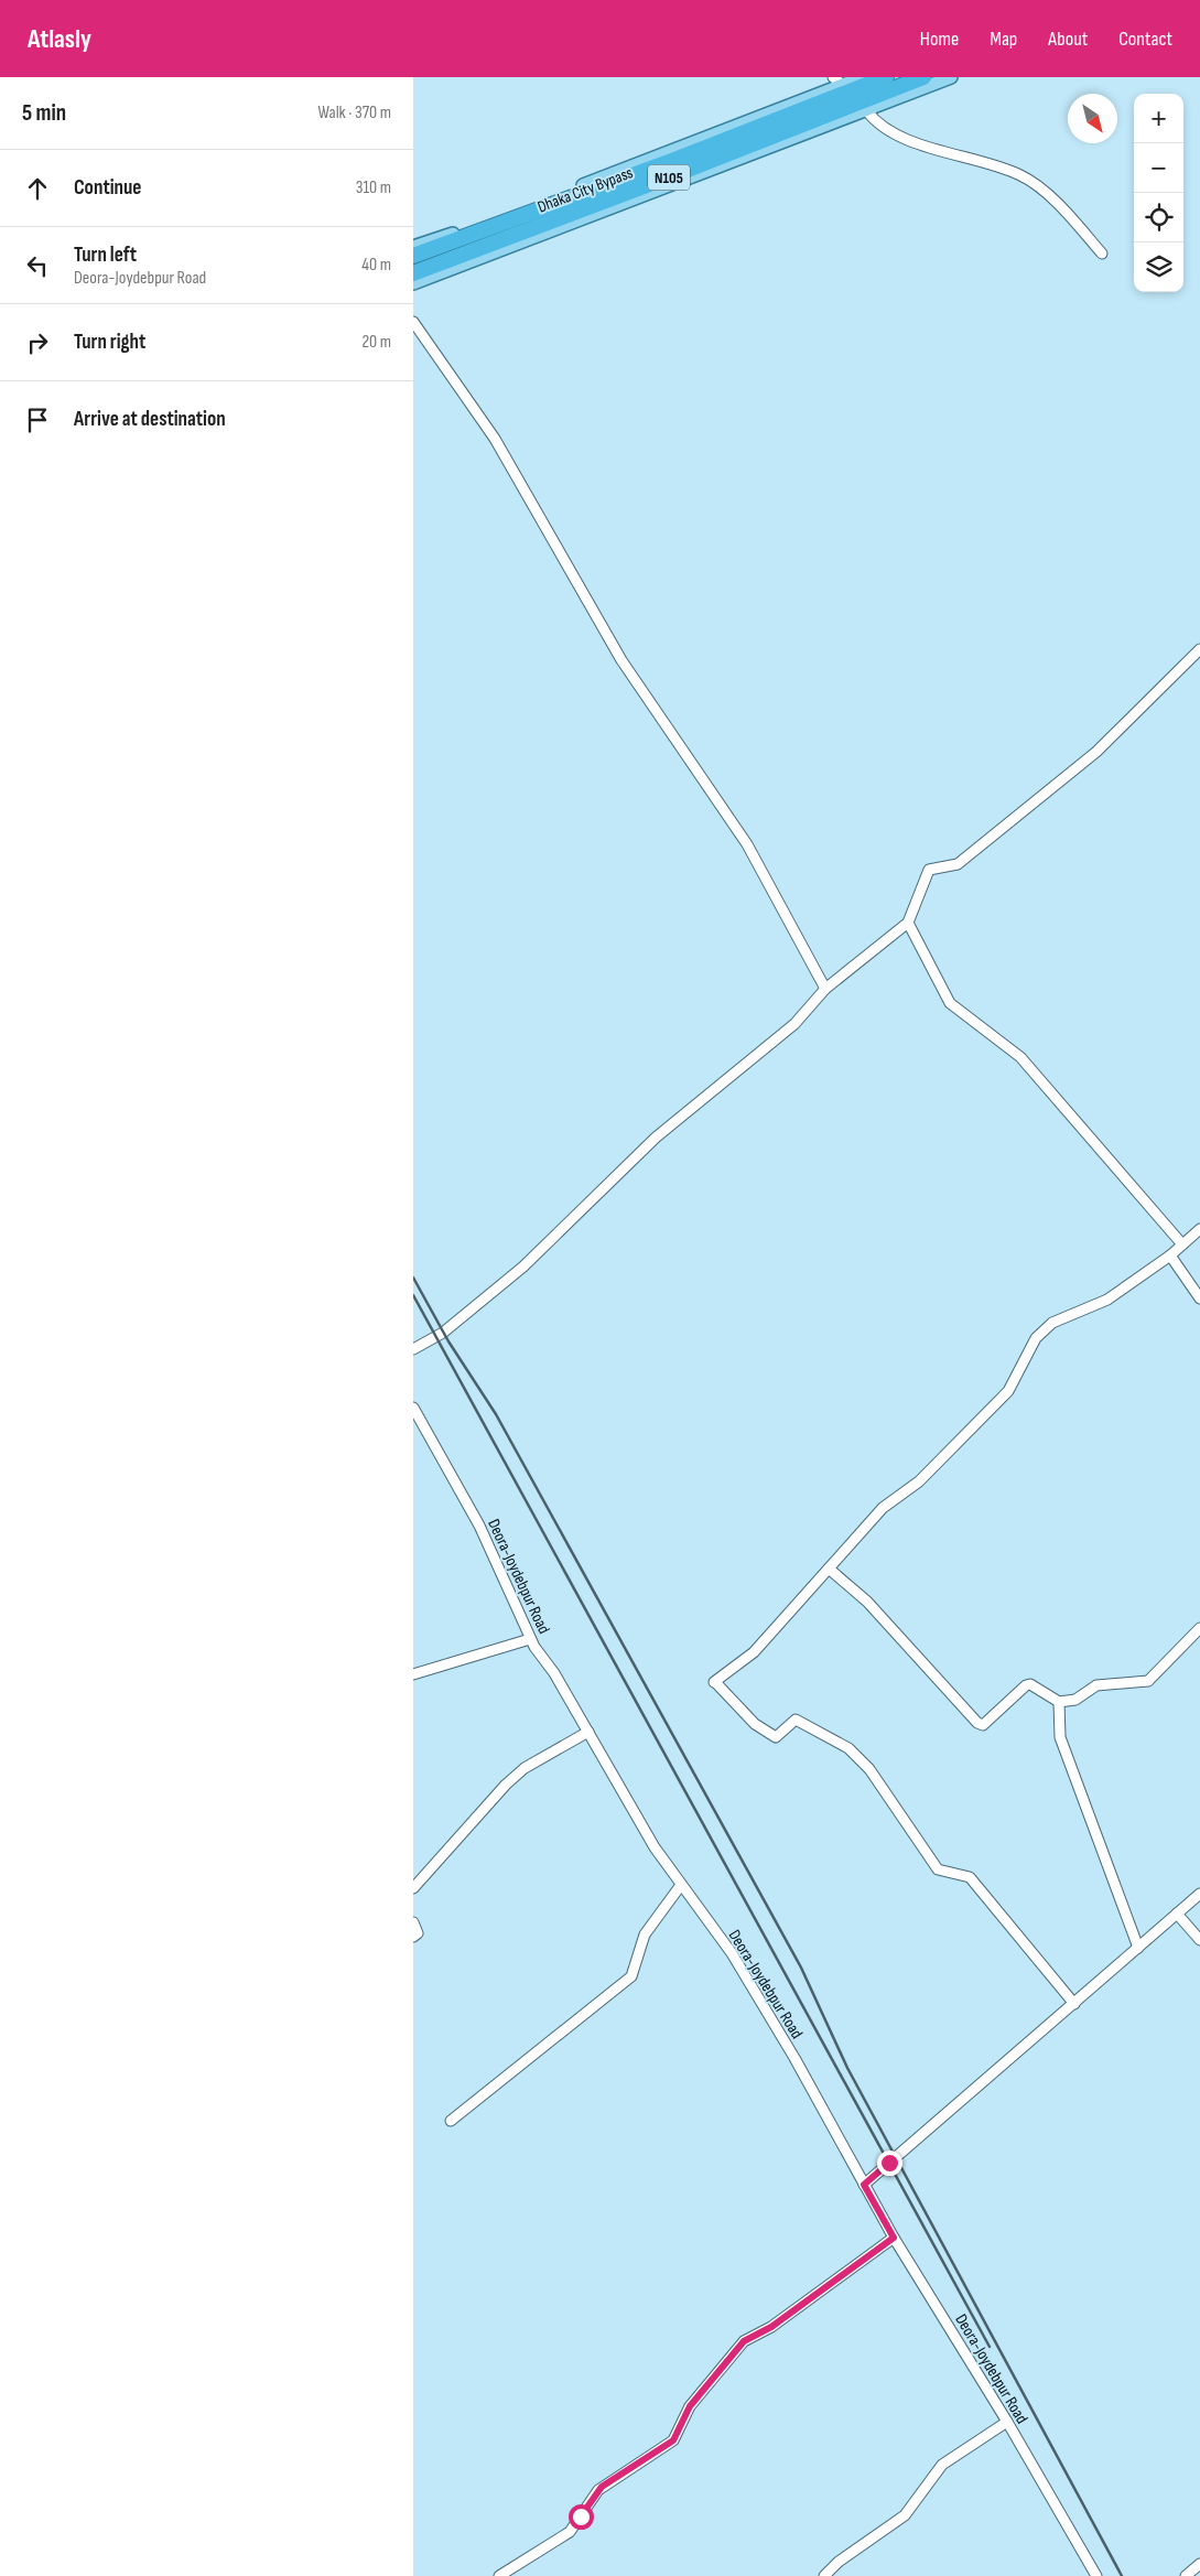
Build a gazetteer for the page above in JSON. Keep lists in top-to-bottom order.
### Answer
{
  "streets": {
    "highway": ["N105", "Dhaka City Bypass"],
    "street": ["Deora-Joydebpur Road"]
  },
  "north": "bottom right",
  "page": {
    "header": "Atlasly",
    "nav": [
      "Home",
      "Map",
      "About",
      "Contact"
    ],
    "heading": ["5 min", "Walk · 370 m"],
    "map_buttons": ["+", "−"],
    "list": [
      ["Continue", "310 m"],
      ["Turn left", "Deora-Joydebpur Road", "40 m"],
      ["Turn right", "20 m"],
      "Arrive at destination"
    ]
  }
}
